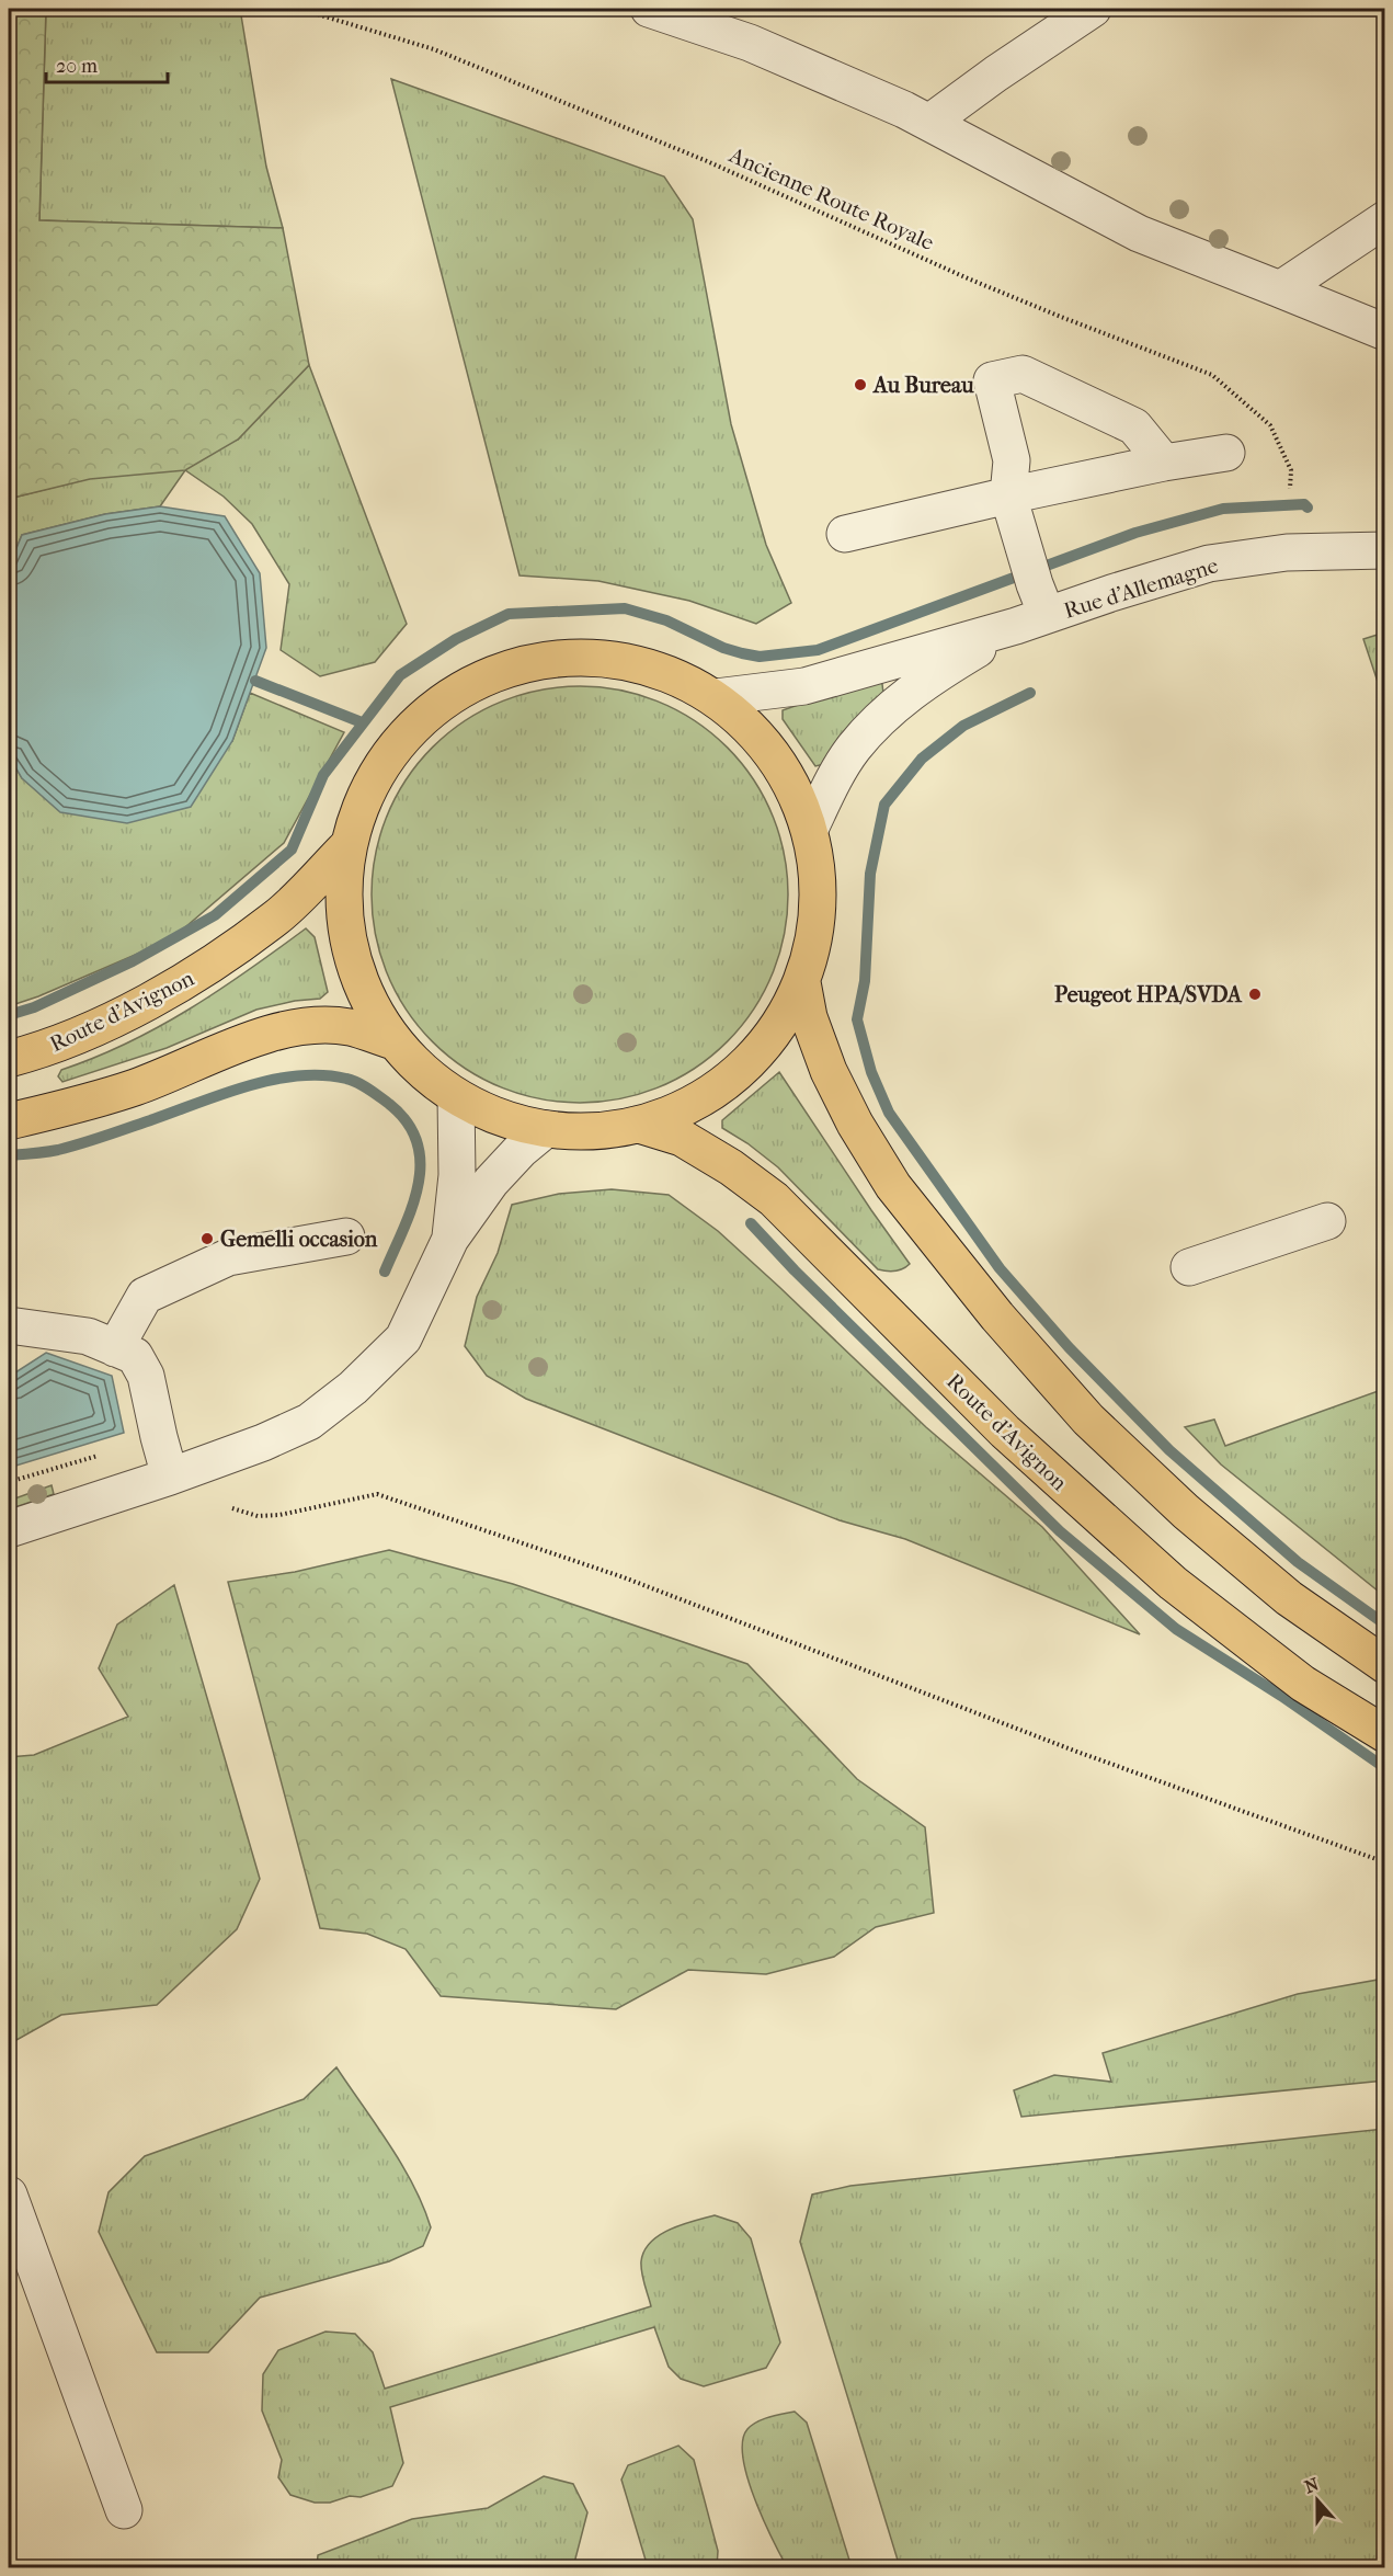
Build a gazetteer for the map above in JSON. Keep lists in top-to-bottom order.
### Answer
{
  "streets": {
    "main road": ["Route d'Avignon"],
    "street": ["Rue d'Allemagne"],
    "path": ["Ancienne Route Royale"]
  },
  "places": ["Au Bureau", "Peugeot HPA/SVDA", "Gemelli occasion"],
  "scale_bar": "20 m",
  "north": "top"
}
